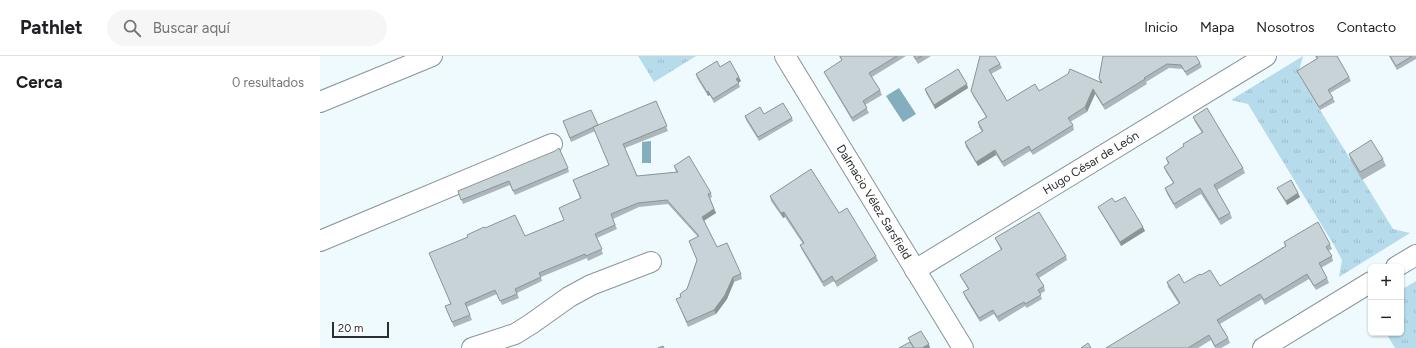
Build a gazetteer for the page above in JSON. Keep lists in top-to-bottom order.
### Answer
{
  "streets": {
    "street": ["Hugo César de León", "Dalmacio Vélez Sarsfield"]
  },
  "crossings": [
    ["Hugo César de León", "Dalmacio Vélez Sarsfield"]
  ],
  "scale_bar": "20 m",
  "page": {
    "header": "Pathlet",
    "search": "Buscar aquí",
    "nav": [
      "Inicio",
      "Mapa",
      "Nosotros",
      "Contacto"
    ],
    "heading": ["Cerca", "0 resultados"],
    "map_buttons": ["+", "−"],
    "scale": "20 m"
  }
}
